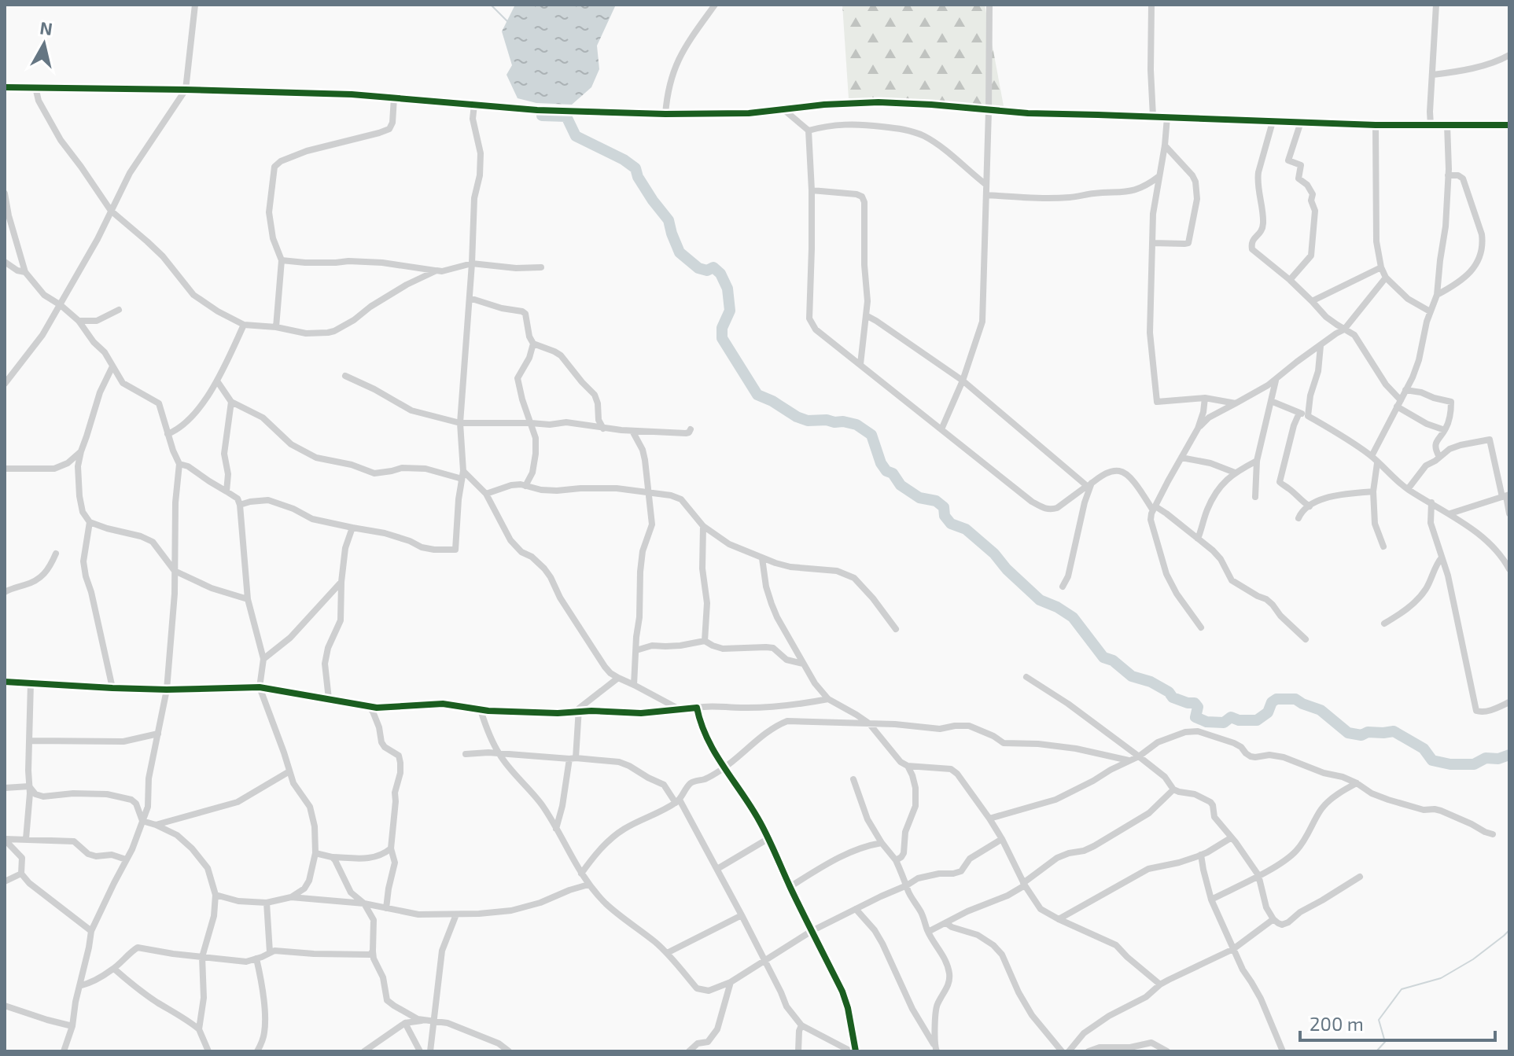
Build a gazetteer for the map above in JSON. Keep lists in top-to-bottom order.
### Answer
{
  "scale_bar": "200 m",
  "north": "top"
}
